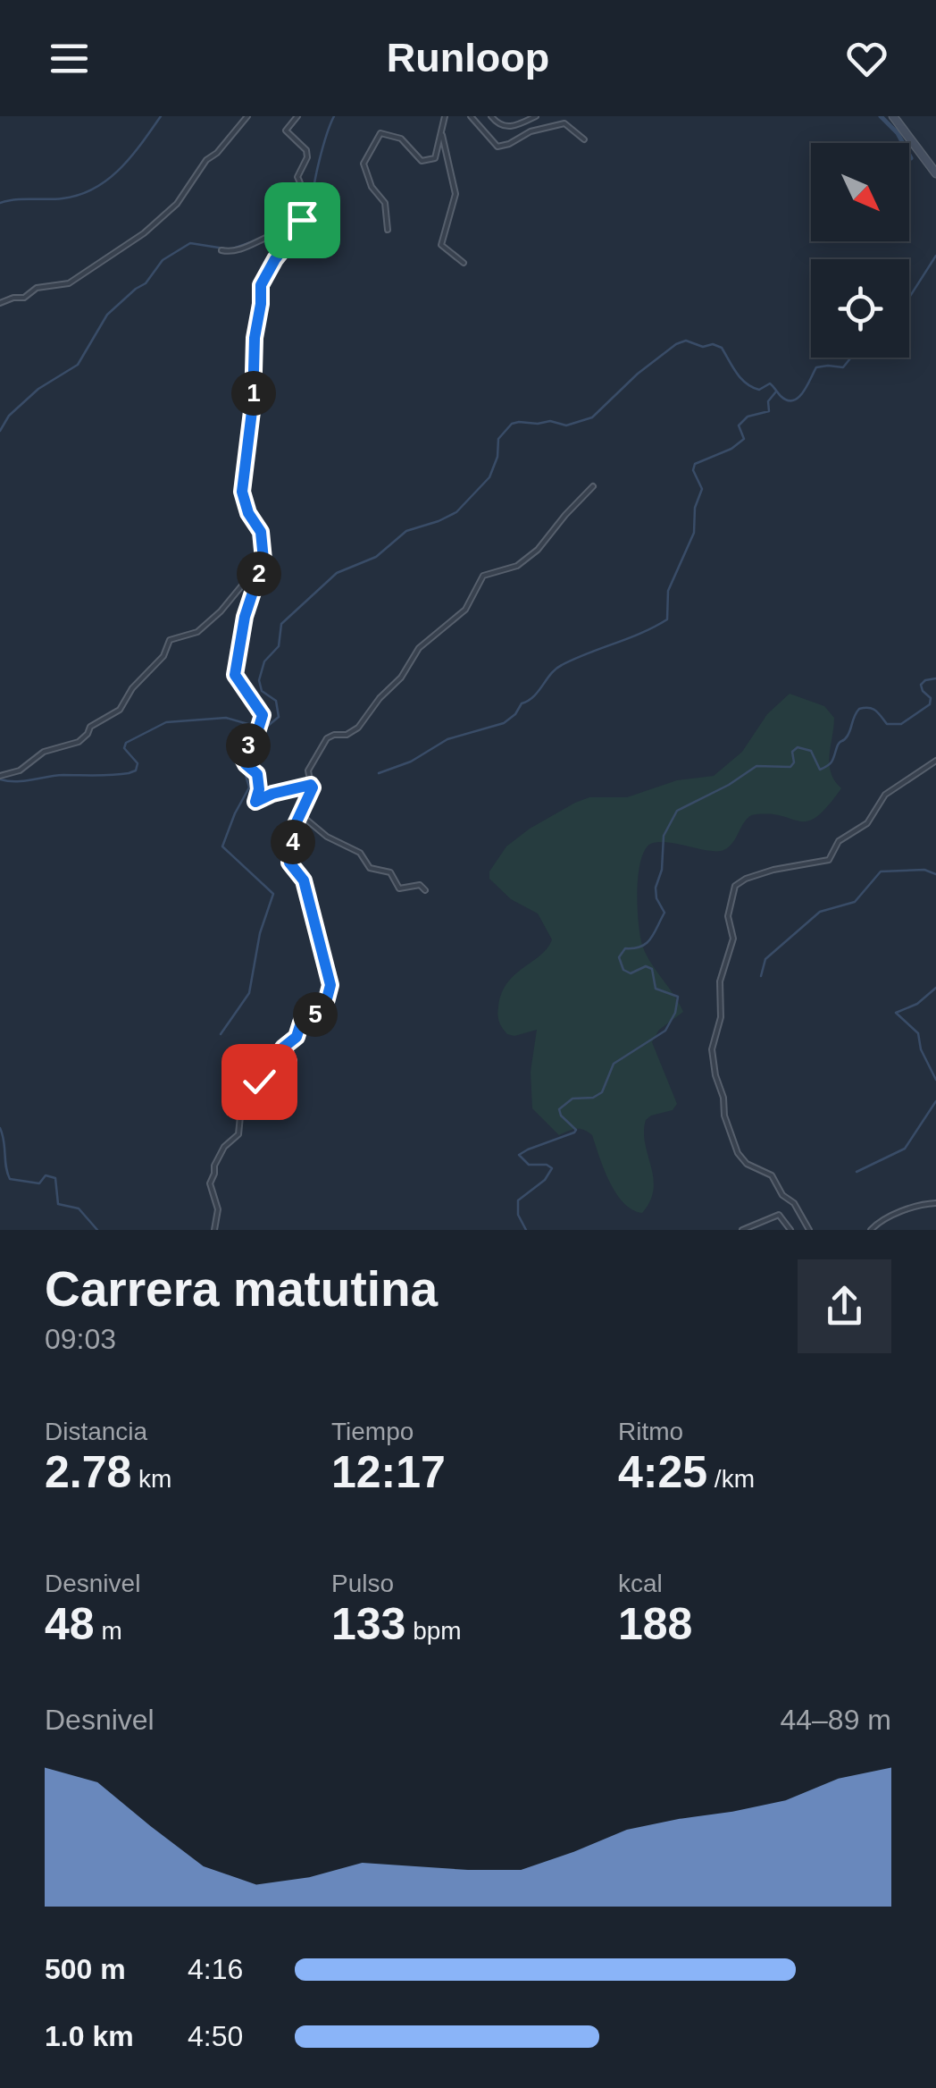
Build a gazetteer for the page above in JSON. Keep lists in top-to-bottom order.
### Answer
{
  "north": "bottom right",
  "page": {
    "header": "Runloop",
    "pins": [
      "1",
      "2",
      "3",
      "4",
      "5"
    ],
    "heading": ["Carrera matutina", "09:03"],
    "stats": [
      ["Distancia", "2.78 km"],
      ["Tiempo", "12:17"],
      ["Ritmo", "4:25 /km"],
      ["Desnivel", "48 m"],
      ["Pulso", "133 bpm"],
      ["kcal", "188"]
    ],
    "chart": ["Desnivel", "44–89 m"],
    "list": [
      {
        "name": "500 m",
        "note": "4:16"
      },
      {
        "name": "1.0 km",
        "note": "4:50"
      }
    ]
  }
}
